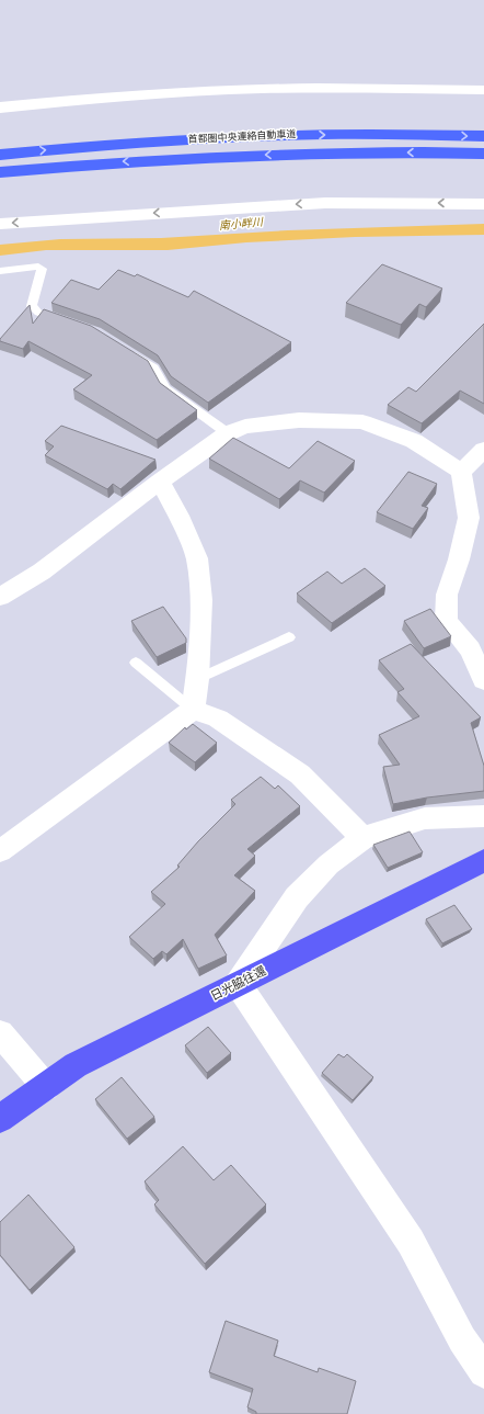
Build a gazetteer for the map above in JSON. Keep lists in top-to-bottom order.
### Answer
{
  "streets": {
    "highway": ["首都圏中央連絡自動車道", "日光脇往還"]
  },
  "water": ["南小畔川"]
}
